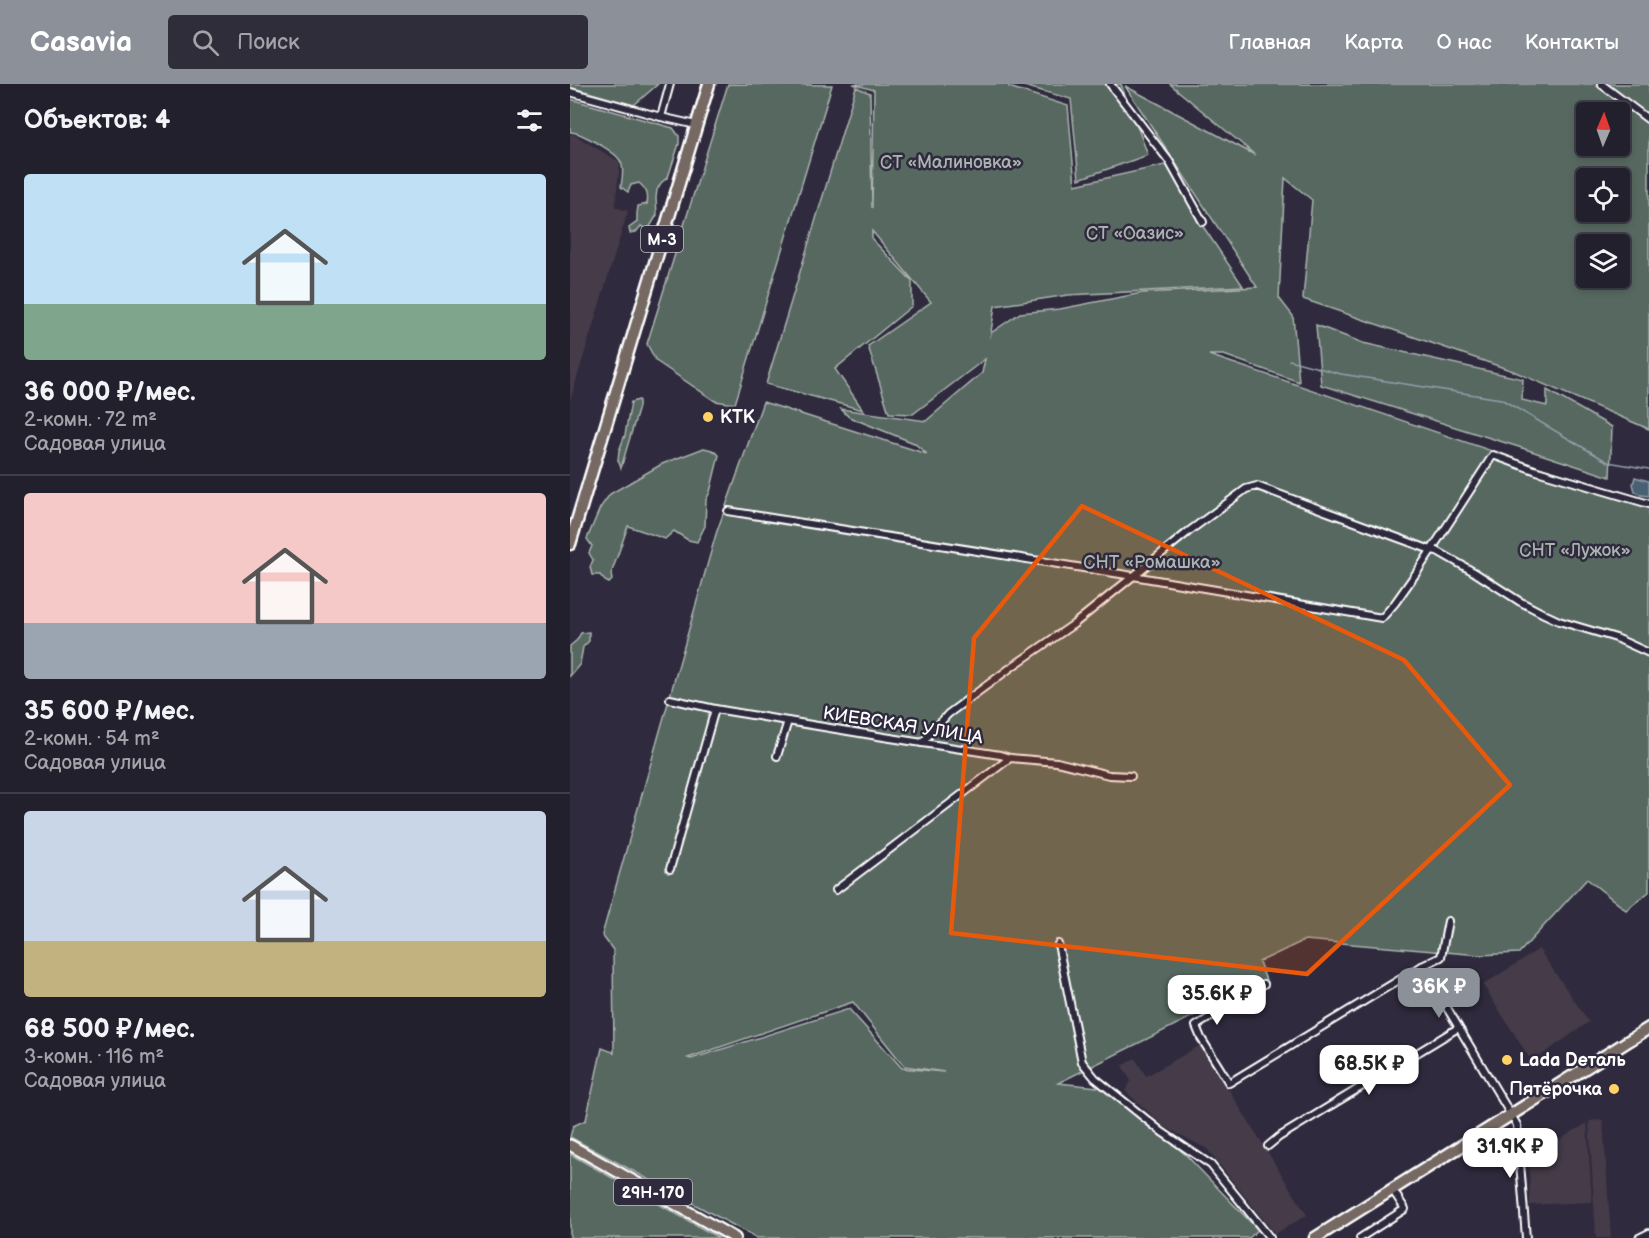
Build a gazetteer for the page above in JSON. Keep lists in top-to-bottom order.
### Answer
{
  "streets": {
    "highway": ["М-3"],
    "main road": ["29Н-170"],
    "street": ["КИЕВСКАЯ УЛИЦА"]
  },
  "parks": [
    "СТ «Малиновка»",
    "СТ «Оазис»",
    "СНТ «Лужок»",
    "СНТ «Ромашка»"
  ],
  "places": ["КТК", "Lada Dеталь", "Пятёрочка"],
  "north": "top",
  "page": {
    "header": "Casavia",
    "search": "Поиск",
    "nav": [
      "Главная",
      "Карта",
      "О нас",
      "Контакты"
    ],
    "heading": "Объектов: 4",
    "list": [
      {
        "name": "36 000 ₽/мес.",
        "note": "2-комн. · 72 m² · Садовая улица"
      },
      {
        "name": "35 600 ₽/мес.",
        "note": "2-комн. · 54 m² · Садовая улица"
      },
      {
        "name": "68 500 ₽/мес.",
        "note": "3-комн. · 116 m² · Садовая улица"
      }
    ],
    "price": [
      "36K ₽",
      "35.6K ₽",
      "68.5K ₽",
      "31.9K ₽"
    ]
  }
}
